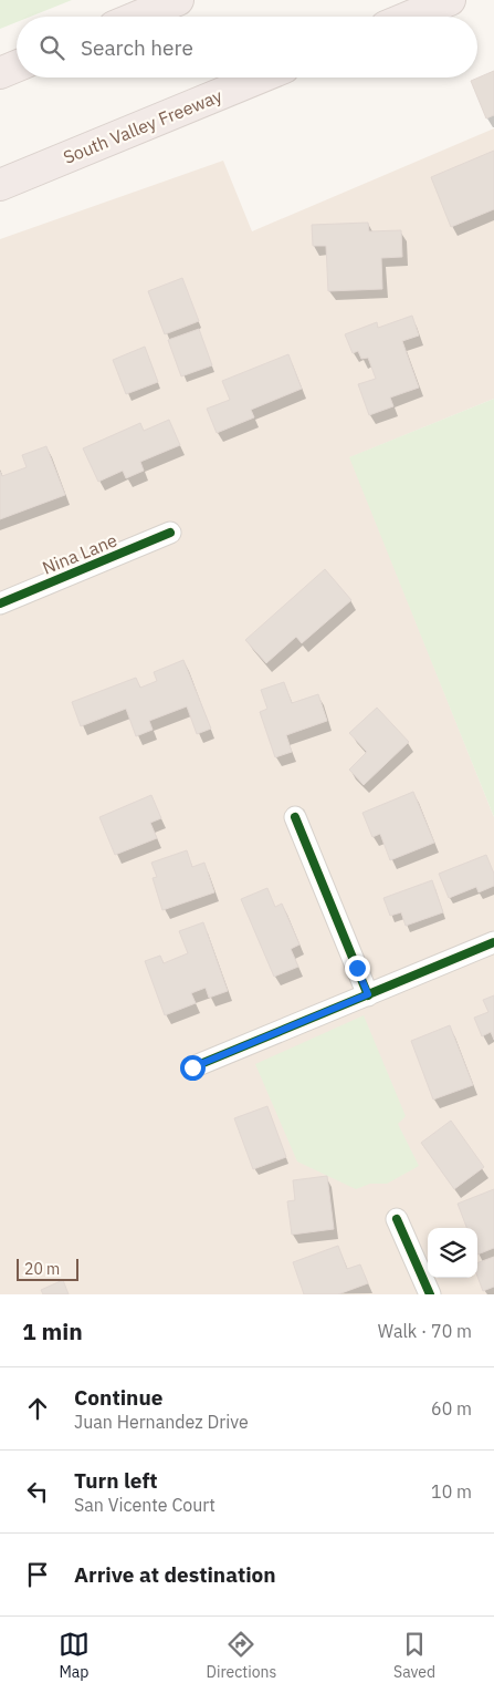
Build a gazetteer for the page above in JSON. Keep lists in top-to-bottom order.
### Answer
{
  "streets": {
    "highway": ["South Valley Freeway"],
    "street": ["Nina Lane"]
  },
  "scale_bar": "20 m",
  "page": {
    "search": "Search here",
    "scale": "20 m",
    "heading": ["1 min", "Walk · 70 m"],
    "list": [
      ["Continue", "Juan Hernandez Drive", "60 m"],
      ["Turn left", "San Vicente Court", "10 m"],
      "Arrive at destination"
    ],
    "nav": ["Map", "Directions", "Saved"]
  }
}
